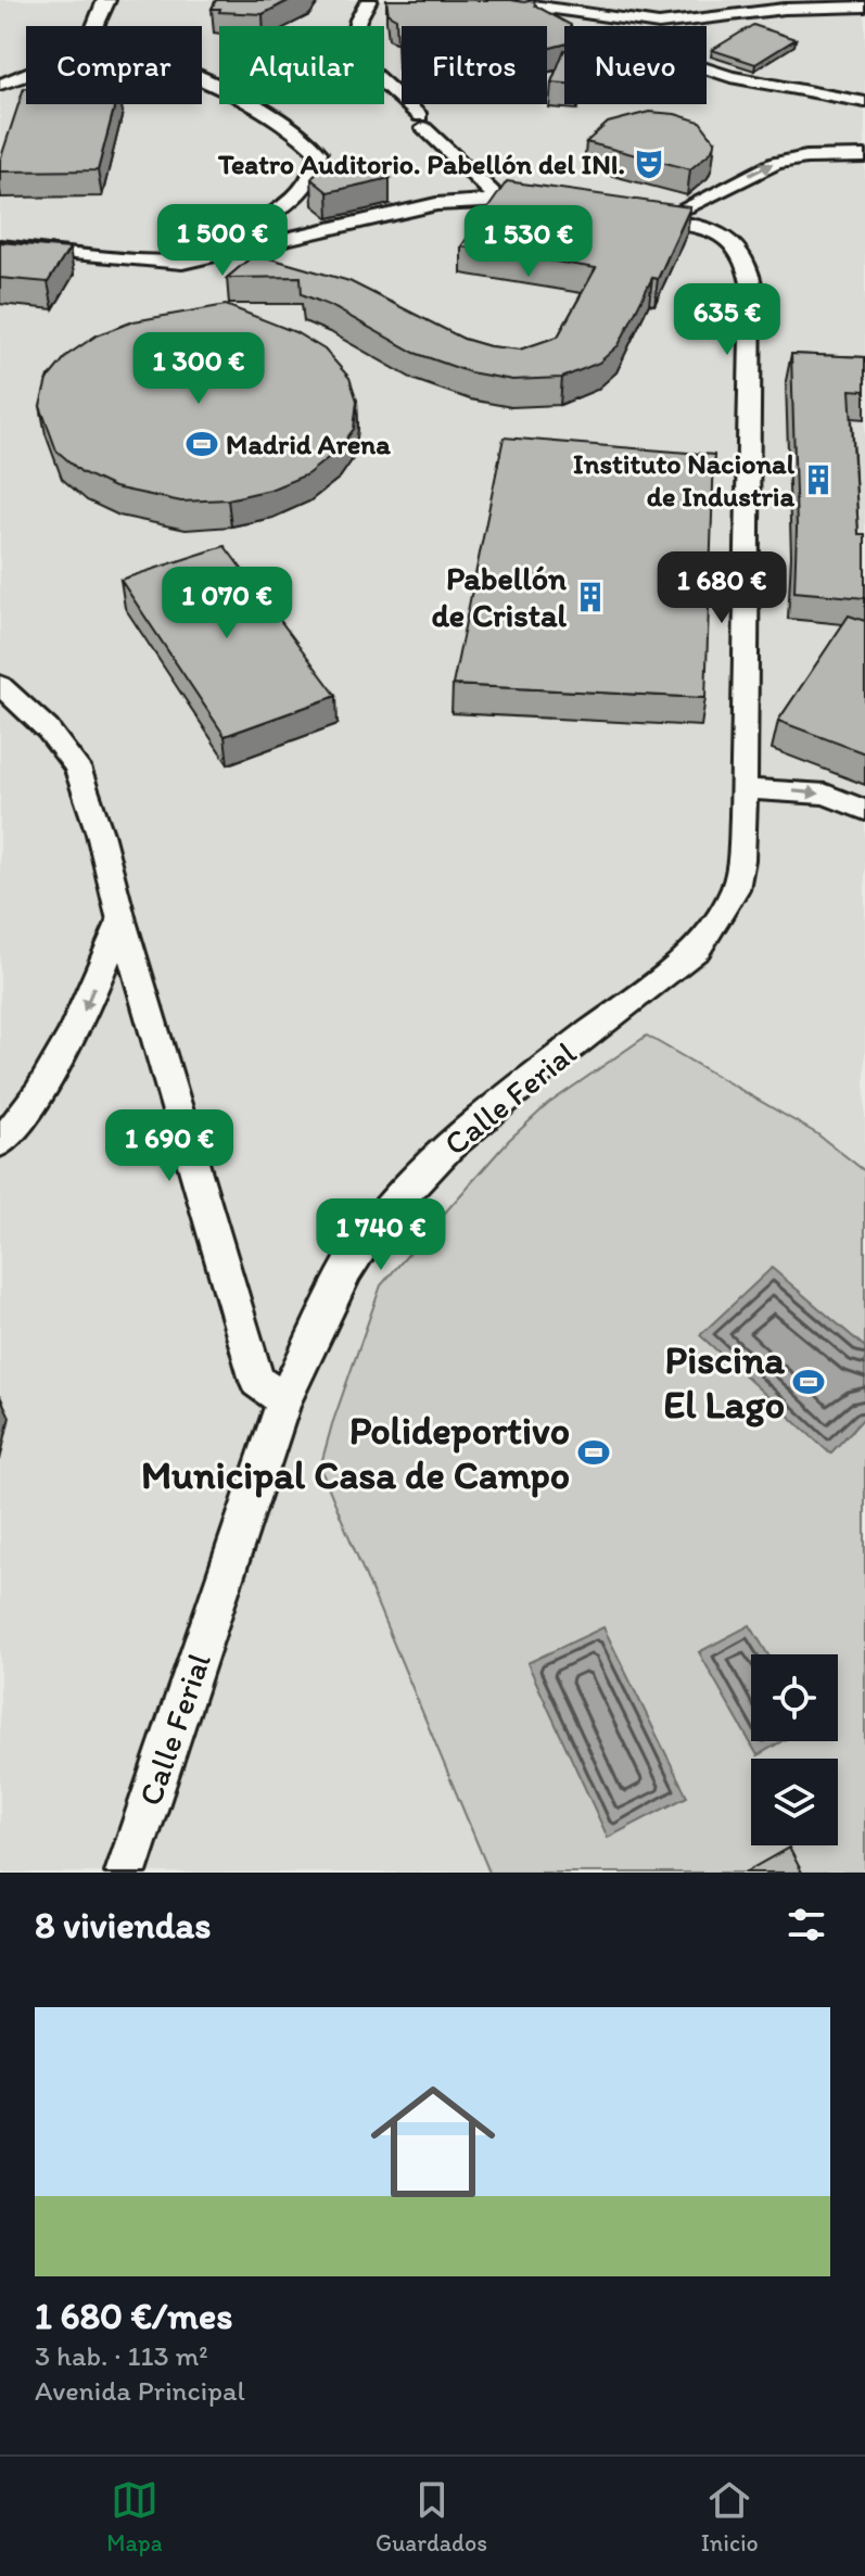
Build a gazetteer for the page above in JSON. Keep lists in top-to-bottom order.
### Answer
{
  "streets": {
    "street": ["Calle Ferial"]
  },
  "places": {
    "theatre": ["Teatro Auditorio. Pabellón del INI."],
    "sports": ["Madrid Arena", "Piscina El Lago", "Polideportivo Municipal Casa de Campo"],
    "building": ["Instituto Nacional de Industria", "Pabellón de Cristal"]
  },
  "page": {
    "chip": [
      "Comprar",
      "Alquilar",
      "Filtros",
      "Nuevo"
    ],
    "price": [
      "1 500 €",
      "1 530 €",
      "635 €",
      "1 300 €",
      "1 680 €",
      "1 070 €",
      "1 690 €",
      "1 740 €"
    ],
    "heading": "8 viviendas",
    "list": [
      {
        "name": "1 680 €/mes",
        "note": "3 hab. · 113 m² · Avenida Principal"
      }
    ],
    "tabs": ["Mapa", "Guardados", "Inicio"]
  }
}
